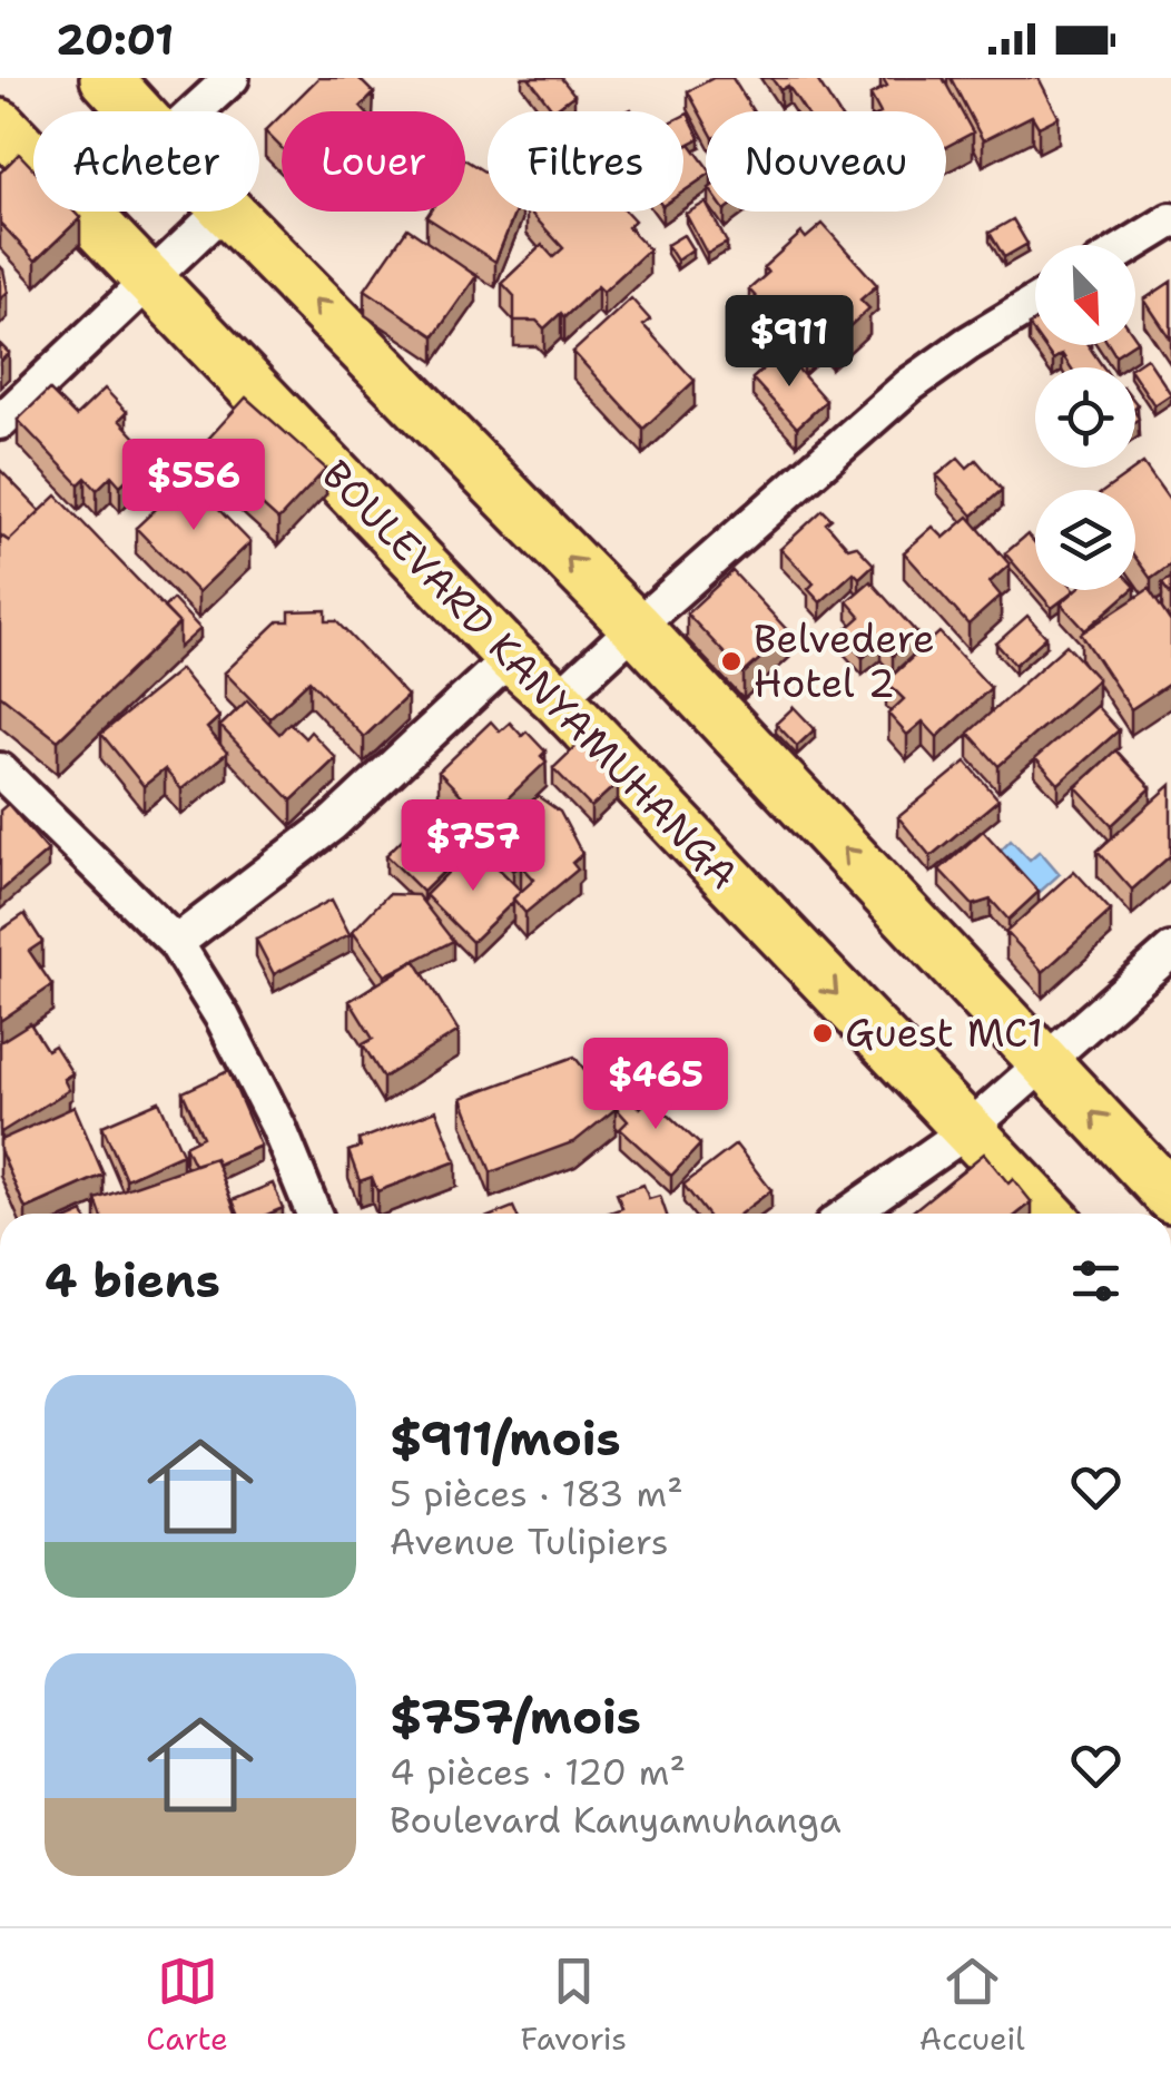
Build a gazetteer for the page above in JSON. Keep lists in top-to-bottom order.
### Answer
{
  "streets": {
    "main road": ["BOULEVARD KANYAMUHANGA"]
  },
  "places": ["Belvedere Hotel 2", "Guest MC1"],
  "north": "bottom right",
  "page": {
    "status": "20:01",
    "chip": [
      "Acheter",
      "Louer",
      "Filtres",
      "Nouveau"
    ],
    "price": [
      "$911",
      "$556",
      "$757",
      "$465"
    ],
    "heading": "4 biens",
    "list": [
      {
        "name": "$911/mois",
        "note": "5 pièces · 183 m² · Avenue Tulipiers"
      },
      {
        "name": "$757/mois",
        "note": "4 pièces · 120 m² · Boulevard Kanyamuhanga"
      }
    ],
    "tabs": ["Carte", "Favoris", "Accueil"]
  }
}
